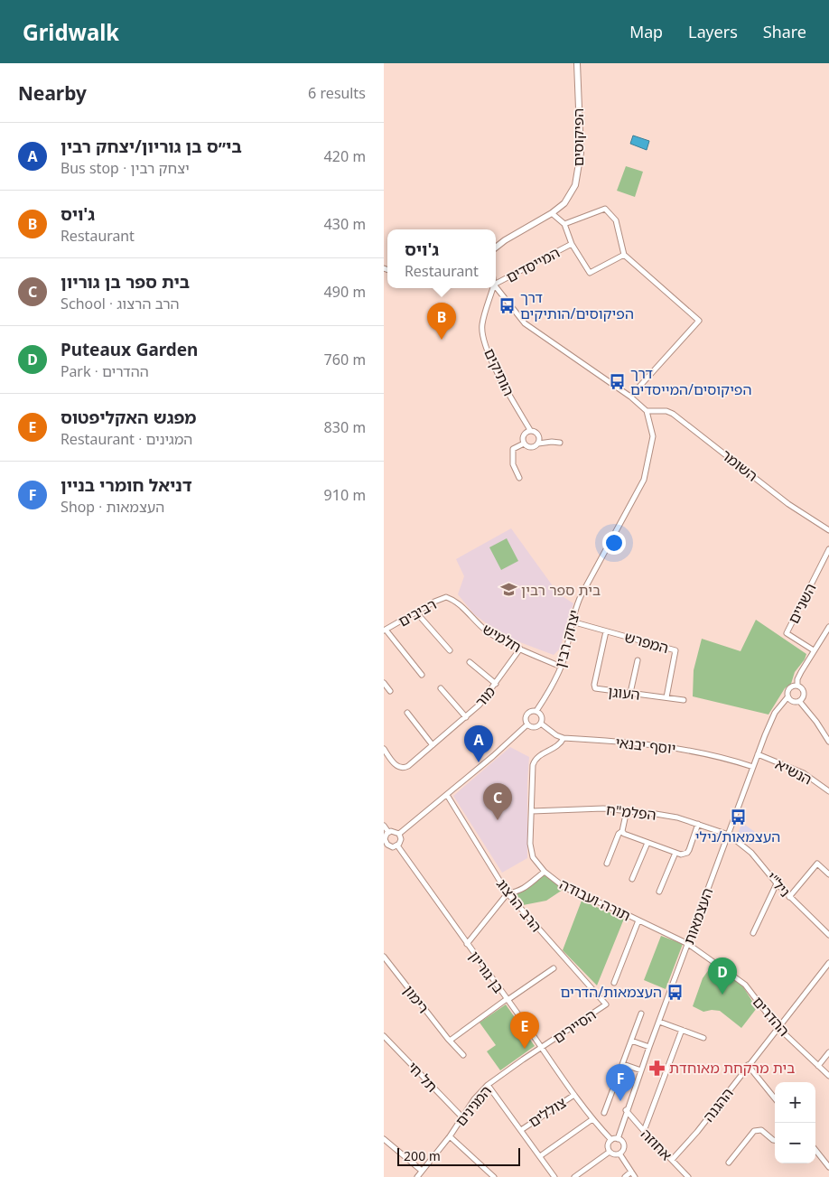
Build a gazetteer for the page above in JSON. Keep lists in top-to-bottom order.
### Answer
{
  "streets": {
    "main road": ["הפיקוסים"],
    "street": [
      "המייסדים",
      "הותיקים",
      "השומר",
      "השניים",
      "רביבים",
      "חלמיש",
      "יצחק רבין",
      "המפרש",
      "העוגן",
      "מור",
      "יוסף יבנאי",
      "הנשיא",
      "הפלמ\"ח",
      "ניל\"י",
      "תורה ועבודה",
      "הרב הרצוג",
      "העצמאות",
      "בן גוריון",
      "רימון",
      "ההדרים",
      "הסיירים",
      "תל חי",
      "ההגנה",
      "המגינים",
      "צוללים",
      "אחוזה"
    ]
  },
  "crossings": [
    ["השומר", "יצחק רבין"],
    ["רביבים", "חלמיש"],
    ["חלמיש", "יצחק רבין"],
    ["חלמיש", "מור"],
    ["יצחק רבין", "המפרש"],
    ["המפרש", "העוגן"],
    ["יוסף יבנאי", "תורה ועבודה"],
    ["יוסף יבנאי", "העצמאות"],
    ["הנשיא", "העצמאות"],
    ["הפלמ\"ח", "ניל\"י"],
    ["הפלמ\"ח", "תורה ועבודה"],
    ["הפלמ\"ח", "העצמאות"],
    ["ניל\"י", "העצמאות"],
    ["תורה ועבודה", "העצמאות"],
    ["תורה ועבודה", "ההדרים"],
    ["הרב הרצוג", "הסיירים"],
    ["העצמאות", "בן גוריון"],
    ["העצמאות", "ההדרים"],
    ["העצמאות", "אחוזה"],
    ["בן גוריון", "הסיירים"],
    ["בן גוריון", "המגינים"],
    ["בן גוריון", "צוללים"],
    ["ההדרים", "ההגנה"],
    ["הסיירים", "המגינים"],
    ["תל חי", "המגינים"],
    ["ההגנה", "אחוזה"]
  ],
  "places": {
    "bus stop": [
      "דרך הפיקוסים/הותיקים",
      "דרך הפיקוסים/המייסדים",
      "העצמאות/נילי",
      "העצמאות/הדרים"
    ],
    "school or university": ["בית ספר רבין"],
    "pharmacy": ["בית מרקחת מאוחדת"]
  },
  "scale_bar": "200 m",
  "page": {
    "header": "Gridwalk",
    "nav": ["Map", "Layers", "Share"],
    "heading": ["Nearby", "6 results"],
    "list": [
      {
        "mark": "A",
        "name": "בי״ס בן גוריון/יצחק רבין",
        "note": "Bus stop · יצחק רבין",
        "value": "420 m"
      },
      {
        "mark": "B",
        "name": "ג'ויס",
        "note": "Restaurant",
        "value": "430 m"
      },
      {
        "mark": "C",
        "name": "בית ספר בן גוריון",
        "note": "School · הרב הרצוג",
        "value": "490 m"
      },
      {
        "mark": "D",
        "name": "Puteaux Garden",
        "note": "Park · ההדרים",
        "value": "760 m"
      },
      {
        "mark": "E",
        "name": "מפגש האקליפטוס",
        "note": "Restaurant · המגינים",
        "value": "830 m"
      },
      {
        "mark": "F",
        "name": "דניאל חומרי בניין",
        "note": "Shop · העצמאות",
        "value": "910 m"
      }
    ],
    "popup": ["ג'ויס", "Restaurant"],
    "pins": [
      "B",
      "A",
      "C",
      "D",
      "E",
      "F"
    ],
    "map_buttons": ["+", "−"],
    "scale": "200 m"
  }
}
